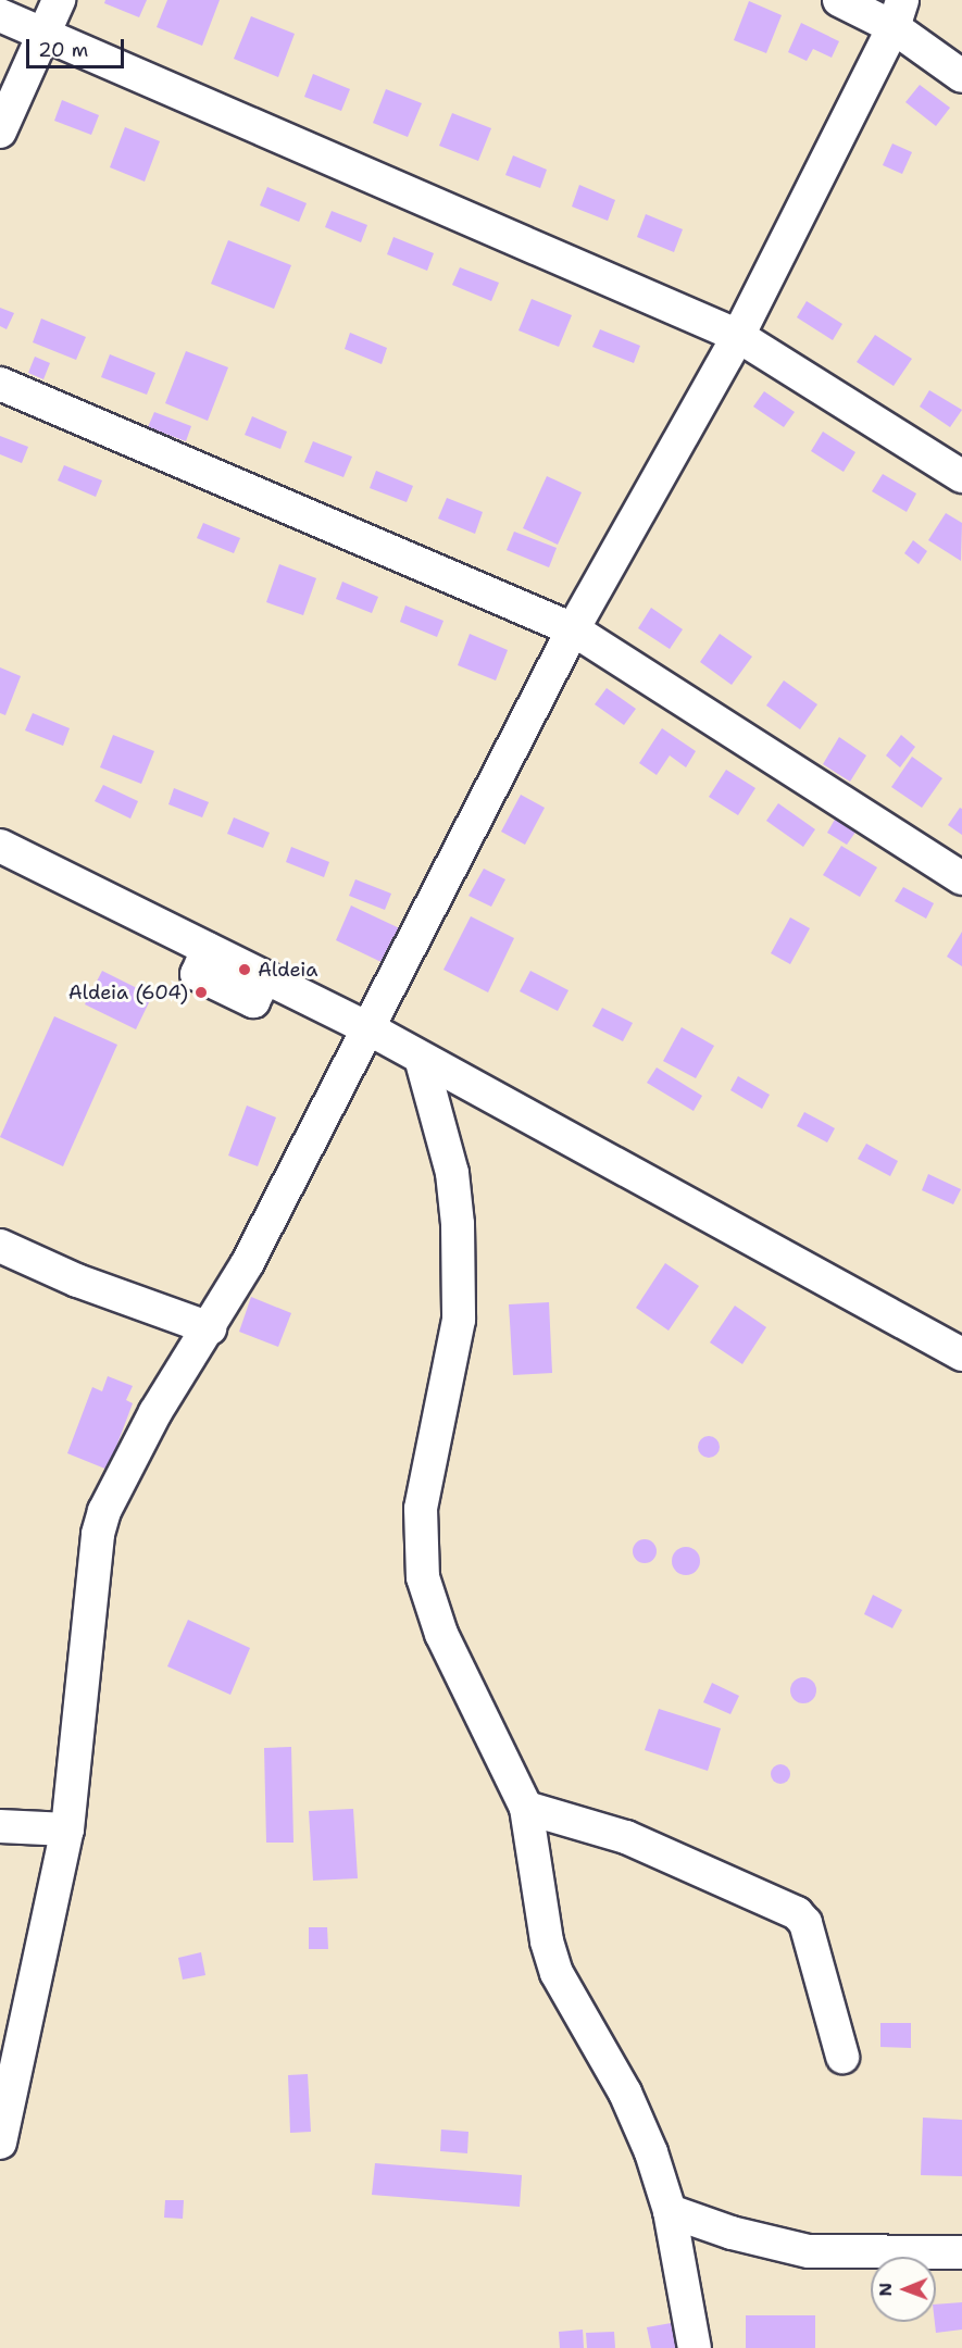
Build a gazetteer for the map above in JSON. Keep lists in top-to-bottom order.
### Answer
{
  "places": ["Aldeia", "Aldeia (604)"],
  "scale_bar": "20 m",
  "north": "left"
}
